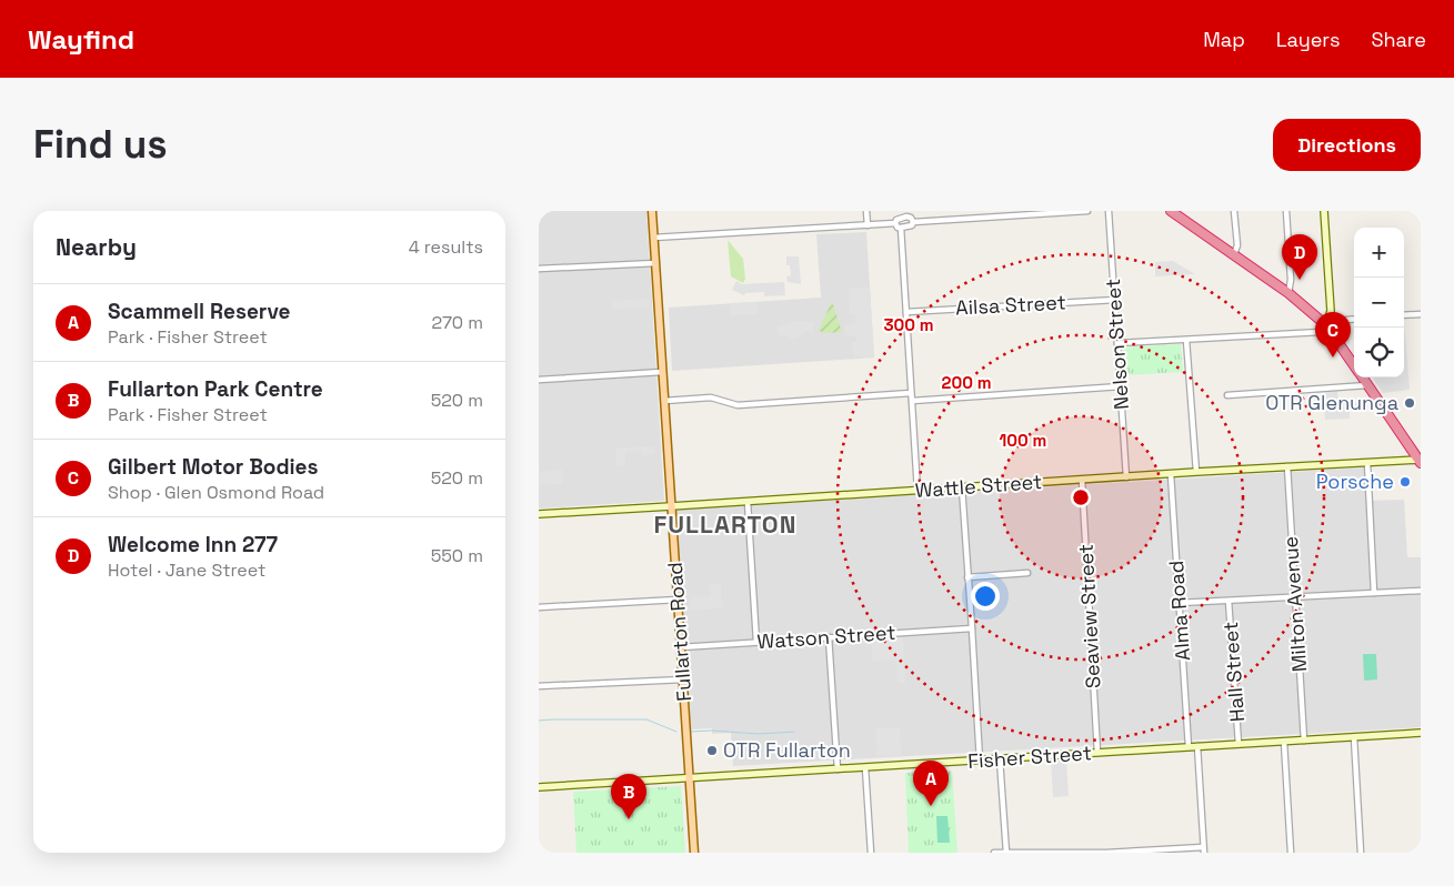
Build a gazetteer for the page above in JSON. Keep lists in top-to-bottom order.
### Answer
{
  "streets": {
    "main road": ["Fullarton Road"],
    "street": [
      "Ailsa Street",
      "Nelson Street",
      "Wattle Street",
      "Milton Avenue",
      "Alma Road",
      "Seaview Street",
      "Watson Street",
      "Hall Street",
      "Fisher Street"
    ]
  },
  "crossings": [
    ["Ailsa Street", "Nelson Street"],
    ["Nelson Street", "Wattle Street"],
    ["Wattle Street", "Milton Avenue"],
    ["Wattle Street", "Alma Road"],
    ["Wattle Street", "Seaview Street"],
    ["Wattle Street", "Fullarton Road"],
    ["Milton Avenue", "Fisher Street"],
    ["Alma Road", "Fisher Street"],
    ["Seaview Street", "Fisher Street"],
    ["Fullarton Road", "Watson Street"],
    ["Fullarton Road", "Fisher Street"],
    ["Hall Street", "Fisher Street"]
  ],
  "districts": ["FULLARTON"],
  "places": ["OTR Glenunga", "Porsche", "OTR Fullarton"],
  "page": {
    "header": "Wayfind",
    "nav": ["Map", "Layers", "Share"],
    "buttons": "Directions",
    "title": "Find us",
    "heading": ["Nearby", "4 results"],
    "map_buttons": ["+", "−"],
    "pins": [
      "D",
      "C",
      "A",
      "B"
    ],
    "list": [
      {
        "mark": "A",
        "name": "Scammell Reserve",
        "note": "Park · Fisher Street",
        "value": "270 m"
      },
      {
        "mark": "B",
        "name": "Fullarton Park Centre",
        "note": "Park · Fisher Street",
        "value": "520 m"
      },
      {
        "mark": "C",
        "name": "Gilbert Motor Bodies",
        "note": "Shop · Glen Osmond Road",
        "value": "520 m"
      },
      {
        "mark": "D",
        "name": "Welcome Inn 277",
        "note": "Hotel · Jane Street",
        "value": "550 m"
      }
    ]
  },
  "rings": ["300 m", "200 m", "100 m"]
}
